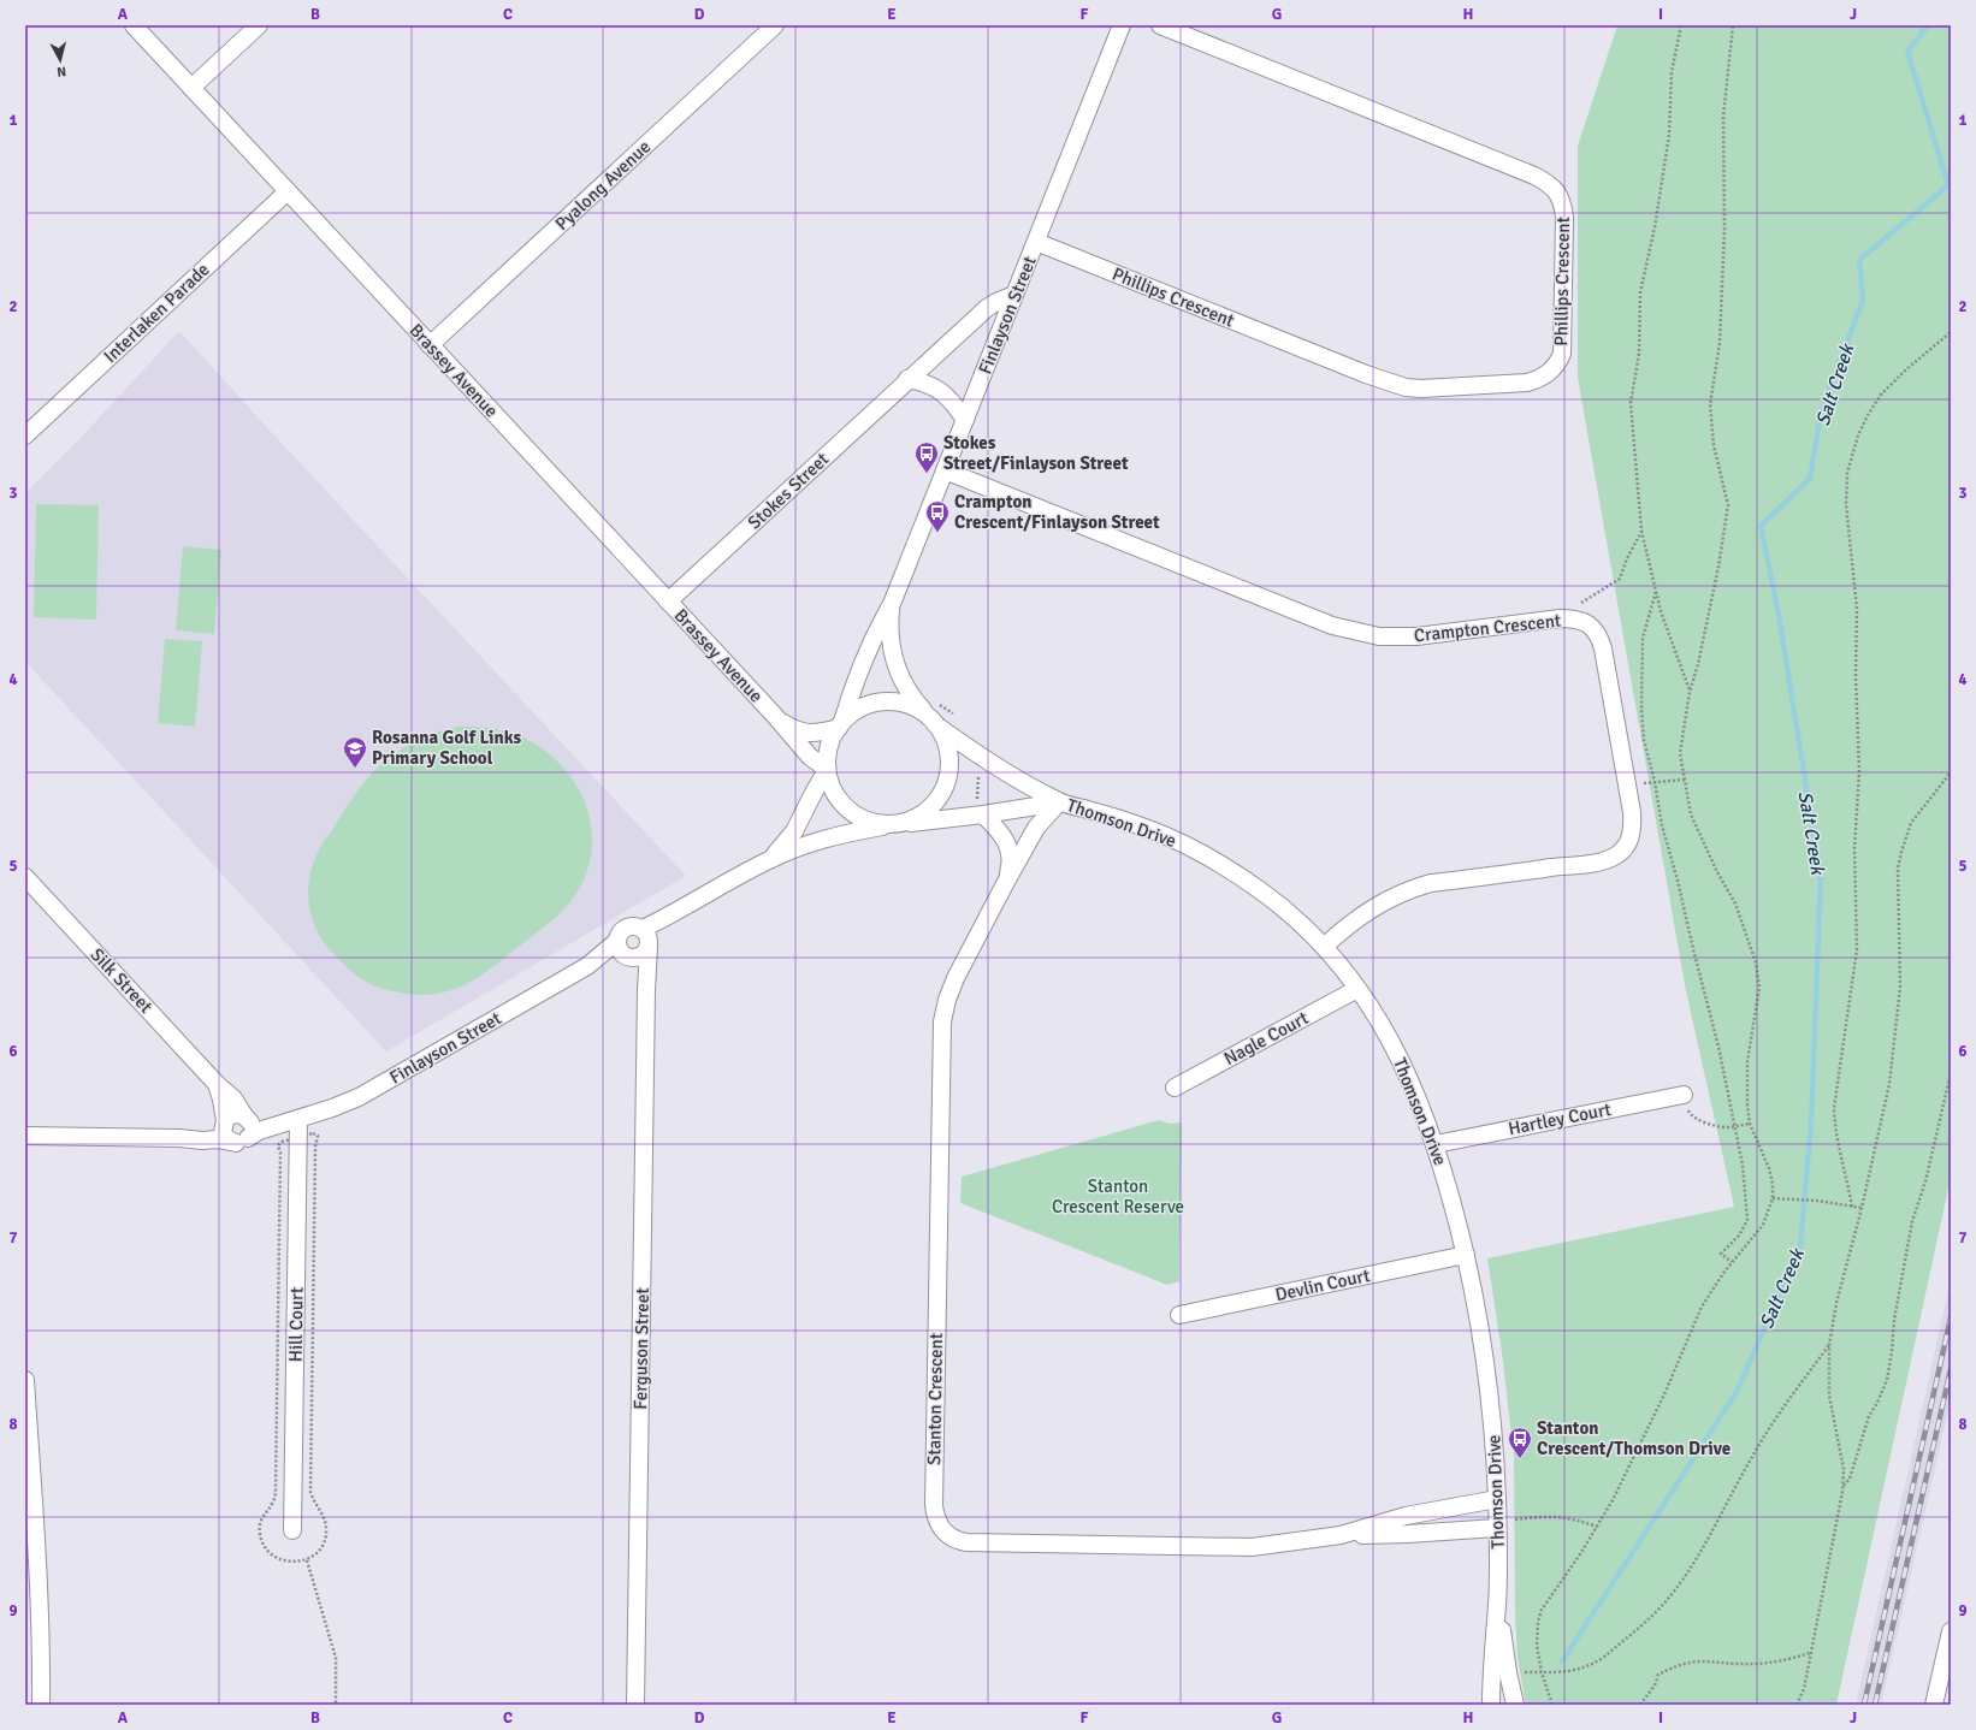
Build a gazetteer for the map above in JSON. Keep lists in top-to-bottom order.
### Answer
{
  "streets": {
    "street": [
      "Pyalong Avenue",
      "Phillips Crescent",
      "Interlaken Parade",
      "Finlayson Street",
      "Brassey Avenue",
      "Stokes Street",
      "Crampton Crescent",
      "Thomson Drive",
      "Silk Street",
      "Nagle Court",
      "Hartley Court",
      "Devlin Court",
      "Hill Court",
      "Ferguson Street",
      "Stanton Crescent"
    ]
  },
  "crossings": [
    ["Pyalong Avenue", "Brassey Avenue"],
    ["Phillips Crescent", "Finlayson Street"],
    ["Interlaken Parade", "Brassey Avenue"],
    ["Finlayson Street", "Brassey Avenue"],
    ["Finlayson Street", "Stokes Street"],
    ["Finlayson Street", "Crampton Crescent"],
    ["Finlayson Street", "Thomson Drive"],
    ["Finlayson Street", "Silk Street"],
    ["Finlayson Street", "Hill Court"],
    ["Finlayson Street", "Ferguson Street"],
    ["Brassey Avenue", "Stokes Street"],
    ["Brassey Avenue", "Thomson Drive"],
    ["Crampton Crescent", "Thomson Drive"],
    ["Thomson Drive", "Nagle Court"],
    ["Thomson Drive", "Hartley Court"],
    ["Thomson Drive", "Devlin Court"],
    ["Thomson Drive", "Stanton Crescent"]
  ],
  "water": ["Salt Creek"],
  "parks": ["Stanton Crescent Reserve"],
  "places": {
    "bus stop": ["Stokes Street/Finlayson Street", "Crampton Crescent/Finlayson Street", "Stanton Crescent/Thomson Drive"],
    "school or university": ["Rosanna Golf Links Primary School"]
  },
  "north": "bottom",
  "grid": {
    "columns": [
      "A",
      "B",
      "C",
      "D",
      "E",
      "F",
      "G",
      "H",
      "I",
      "J"
    ],
    "rows": [
      "1",
      "2",
      "3",
      "4",
      "5",
      "6",
      "7",
      "8",
      "9"
    ]
  }
}
